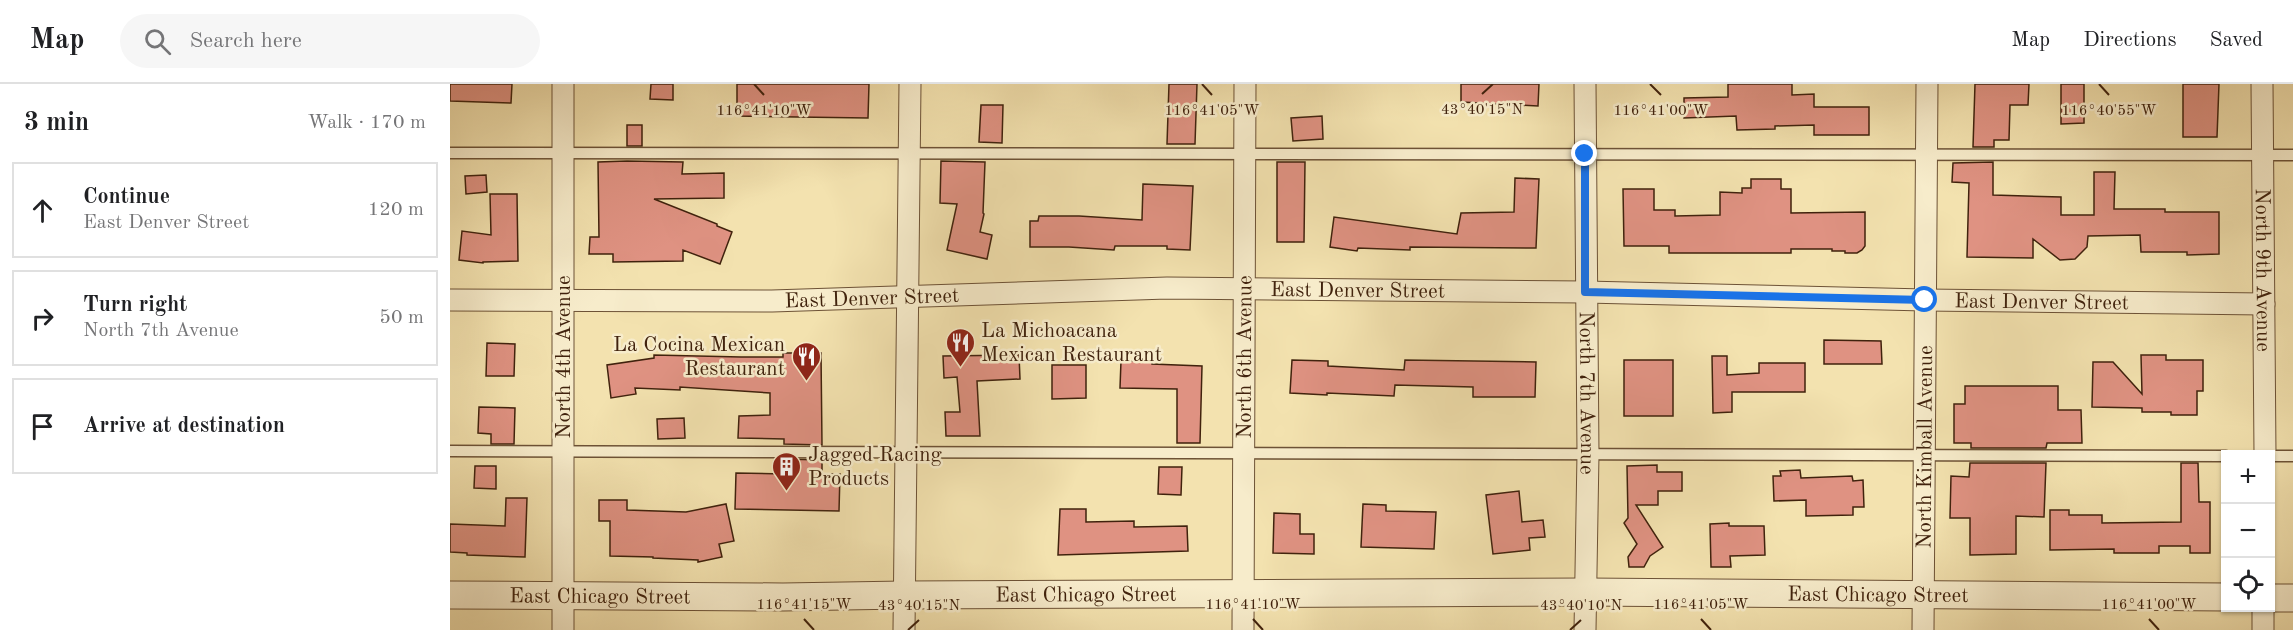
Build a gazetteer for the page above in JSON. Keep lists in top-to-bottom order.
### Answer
{
  "streets": {
    "street": [
      "North 9th Avenue",
      "East Denver Street",
      "North 4th Avenue",
      "North 6th Avenue",
      "North 7th Avenue",
      "North Kimball Avenue",
      "East Chicago Street"
    ]
  },
  "crossings": [
    ["North 9th Avenue", "East Denver Street"],
    ["East Denver Street", "North 4th Avenue"],
    ["East Denver Street", "North 6th Avenue"],
    ["East Denver Street", "North 7th Avenue"],
    ["East Denver Street", "North Kimball Avenue"],
    ["North 4th Avenue", "East Chicago Street"],
    ["North 6th Avenue", "East Chicago Street"],
    ["North 7th Avenue", "East Chicago Street"],
    ["North Kimball Avenue", "East Chicago Street"]
  ],
  "places": {
    "restaurant": ["La Michoacana Mexican Restaurant", "La Cocina Mexican Restaurant"],
    "building": ["Jagged Racing Products"]
  },
  "page": {
    "header": "Map",
    "search": "Search here",
    "nav": ["Map", "Directions", "Saved"],
    "heading": ["3 min", "Walk · 170 m"],
    "list": [
      ["Continue", "East Denver Street", "120 m"],
      ["Turn right", "North 7th Avenue", "50 m"],
      "Arrive at destination"
    ],
    "map_buttons": ["+", "−"]
  },
  "coordinates": [
    "43°40'15\"N",
    "116°41'10\"W",
    "116°41'05\"W",
    "116°41'00\"W",
    "116°40'55\"W",
    "116°41'15\"W",
    "43°40'10\"N"
  ]
}
